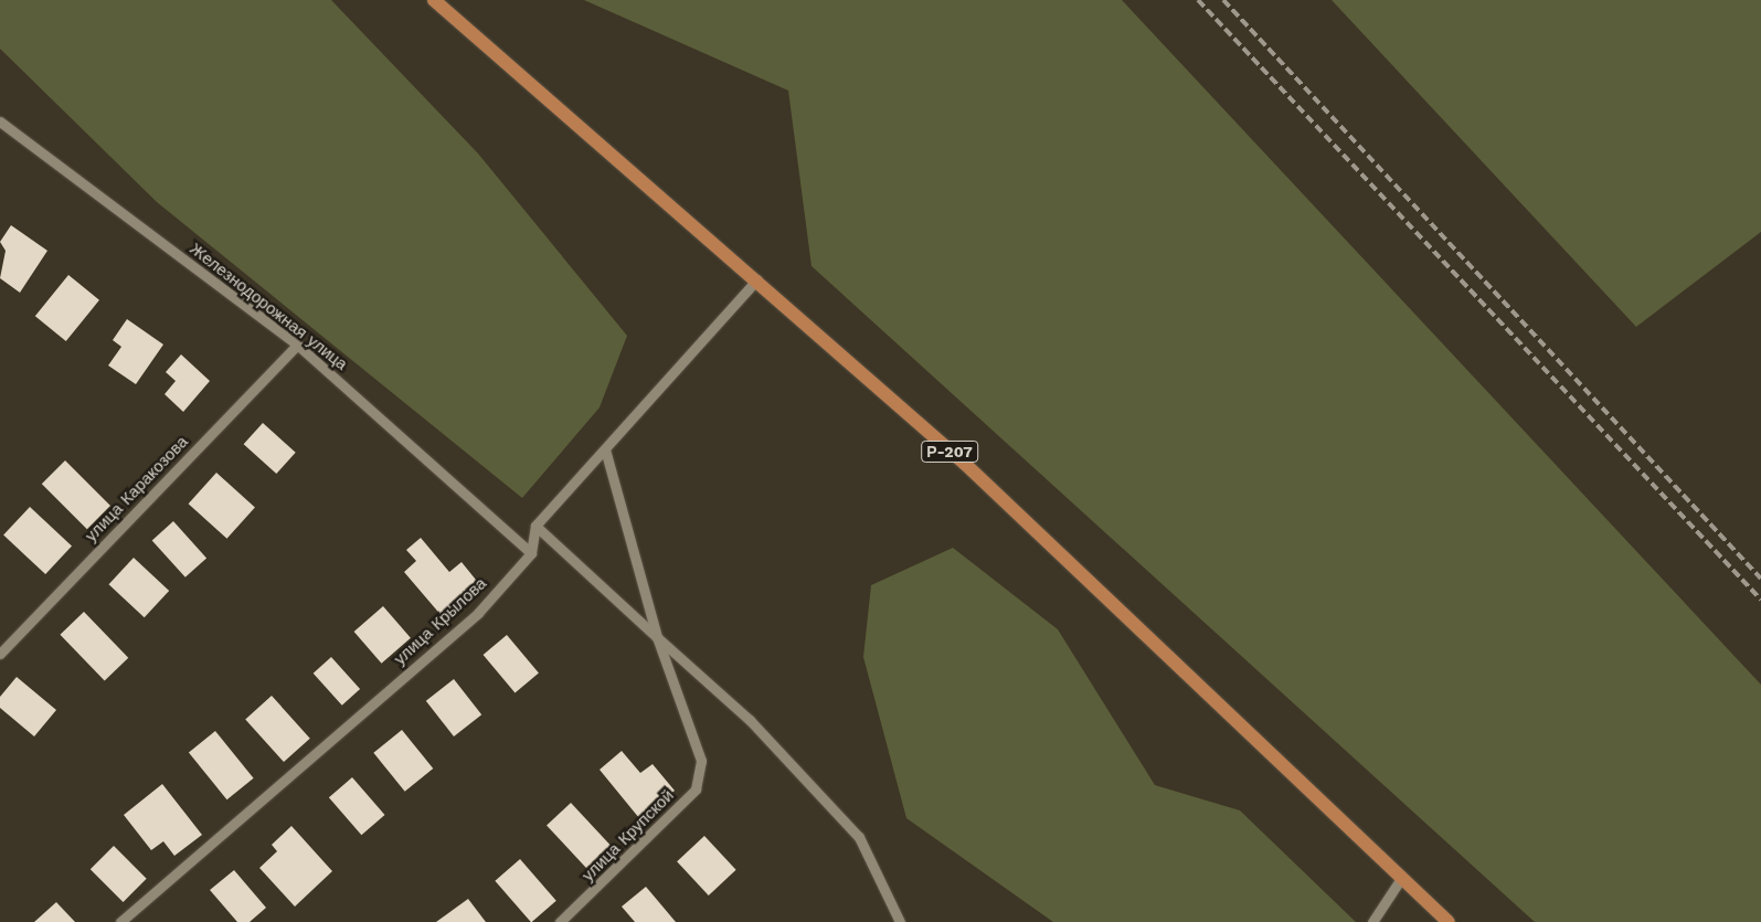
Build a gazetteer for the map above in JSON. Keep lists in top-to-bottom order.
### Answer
{
  "streets": {
    "main road": ["Р-207"],
    "street": [
      "Железнодорожная улица",
      "улица Каракозова",
      "улица Крылова",
      "улица Крупской"
    ]
  },
  "crossings": [
    ["Железнодорожная улица", "улица Каракозова"],
    ["Железнодорожная улица", "улица Крылова"]
  ]
}
